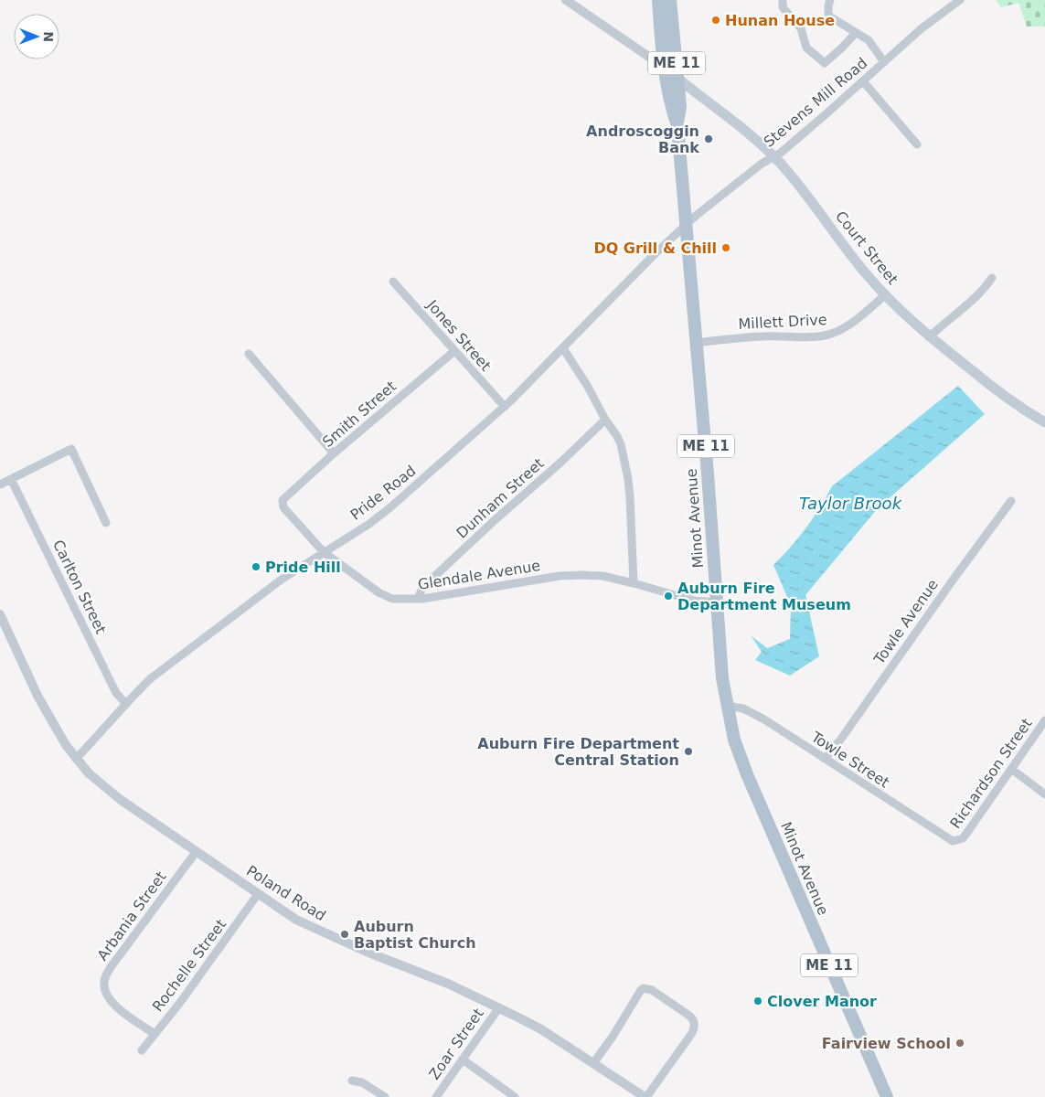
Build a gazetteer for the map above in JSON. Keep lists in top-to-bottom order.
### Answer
{
  "streets": {
    "main road": ["ME 11", "Court Street", "Minot Avenue"],
    "street": [
      "Stevens Mill Road",
      "Millett Drive",
      "Jones Street",
      "Smith Street",
      "Pride Road",
      "Dunham Street",
      "Glendale Avenue",
      "Carlton Street",
      "Towle Avenue",
      "Towle Street",
      "Richardson Street",
      "Poland Road",
      "Arbania Street",
      "Rochelle Street",
      "Zoar Street"
    ]
  },
  "crossings": [
    ["Stevens Mill Road", "Court Street"],
    ["Stevens Mill Road", "Pride Road"],
    ["Stevens Mill Road", "Minot Avenue"],
    ["Court Street", "Millett Drive"],
    ["Court Street", "Minot Avenue"],
    ["Millett Drive", "Minot Avenue"],
    ["Jones Street", "Smith Street"],
    ["Jones Street", "Pride Road"],
    ["Smith Street", "Glendale Avenue"],
    ["Pride Road", "Minot Avenue"],
    ["Pride Road", "Glendale Avenue"],
    ["Pride Road", "Carlton Street"],
    ["Pride Road", "Poland Road"],
    ["Dunham Street", "Glendale Avenue"],
    ["Minot Avenue", "Glendale Avenue"],
    ["Minot Avenue", "Towle Street"],
    ["Towle Avenue", "Towle Street"],
    ["Towle Street", "Richardson Street"],
    ["Poland Road", "Arbania Street"],
    ["Poland Road", "Rochelle Street"],
    ["Poland Road", "Zoar Street"],
    ["Arbania Street", "Rochelle Street"]
  ],
  "water": ["Taylor Brook"],
  "places": [
    "Hunan House",
    "Androscoggin Bank",
    "DQ Grill & Chill",
    "Pride Hill",
    "Auburn Fire Department Museum",
    "Auburn Fire Department Central Station",
    "Auburn Baptist Church",
    "Clover Manor",
    "Fairview School"
  ],
  "north": "right"
}
